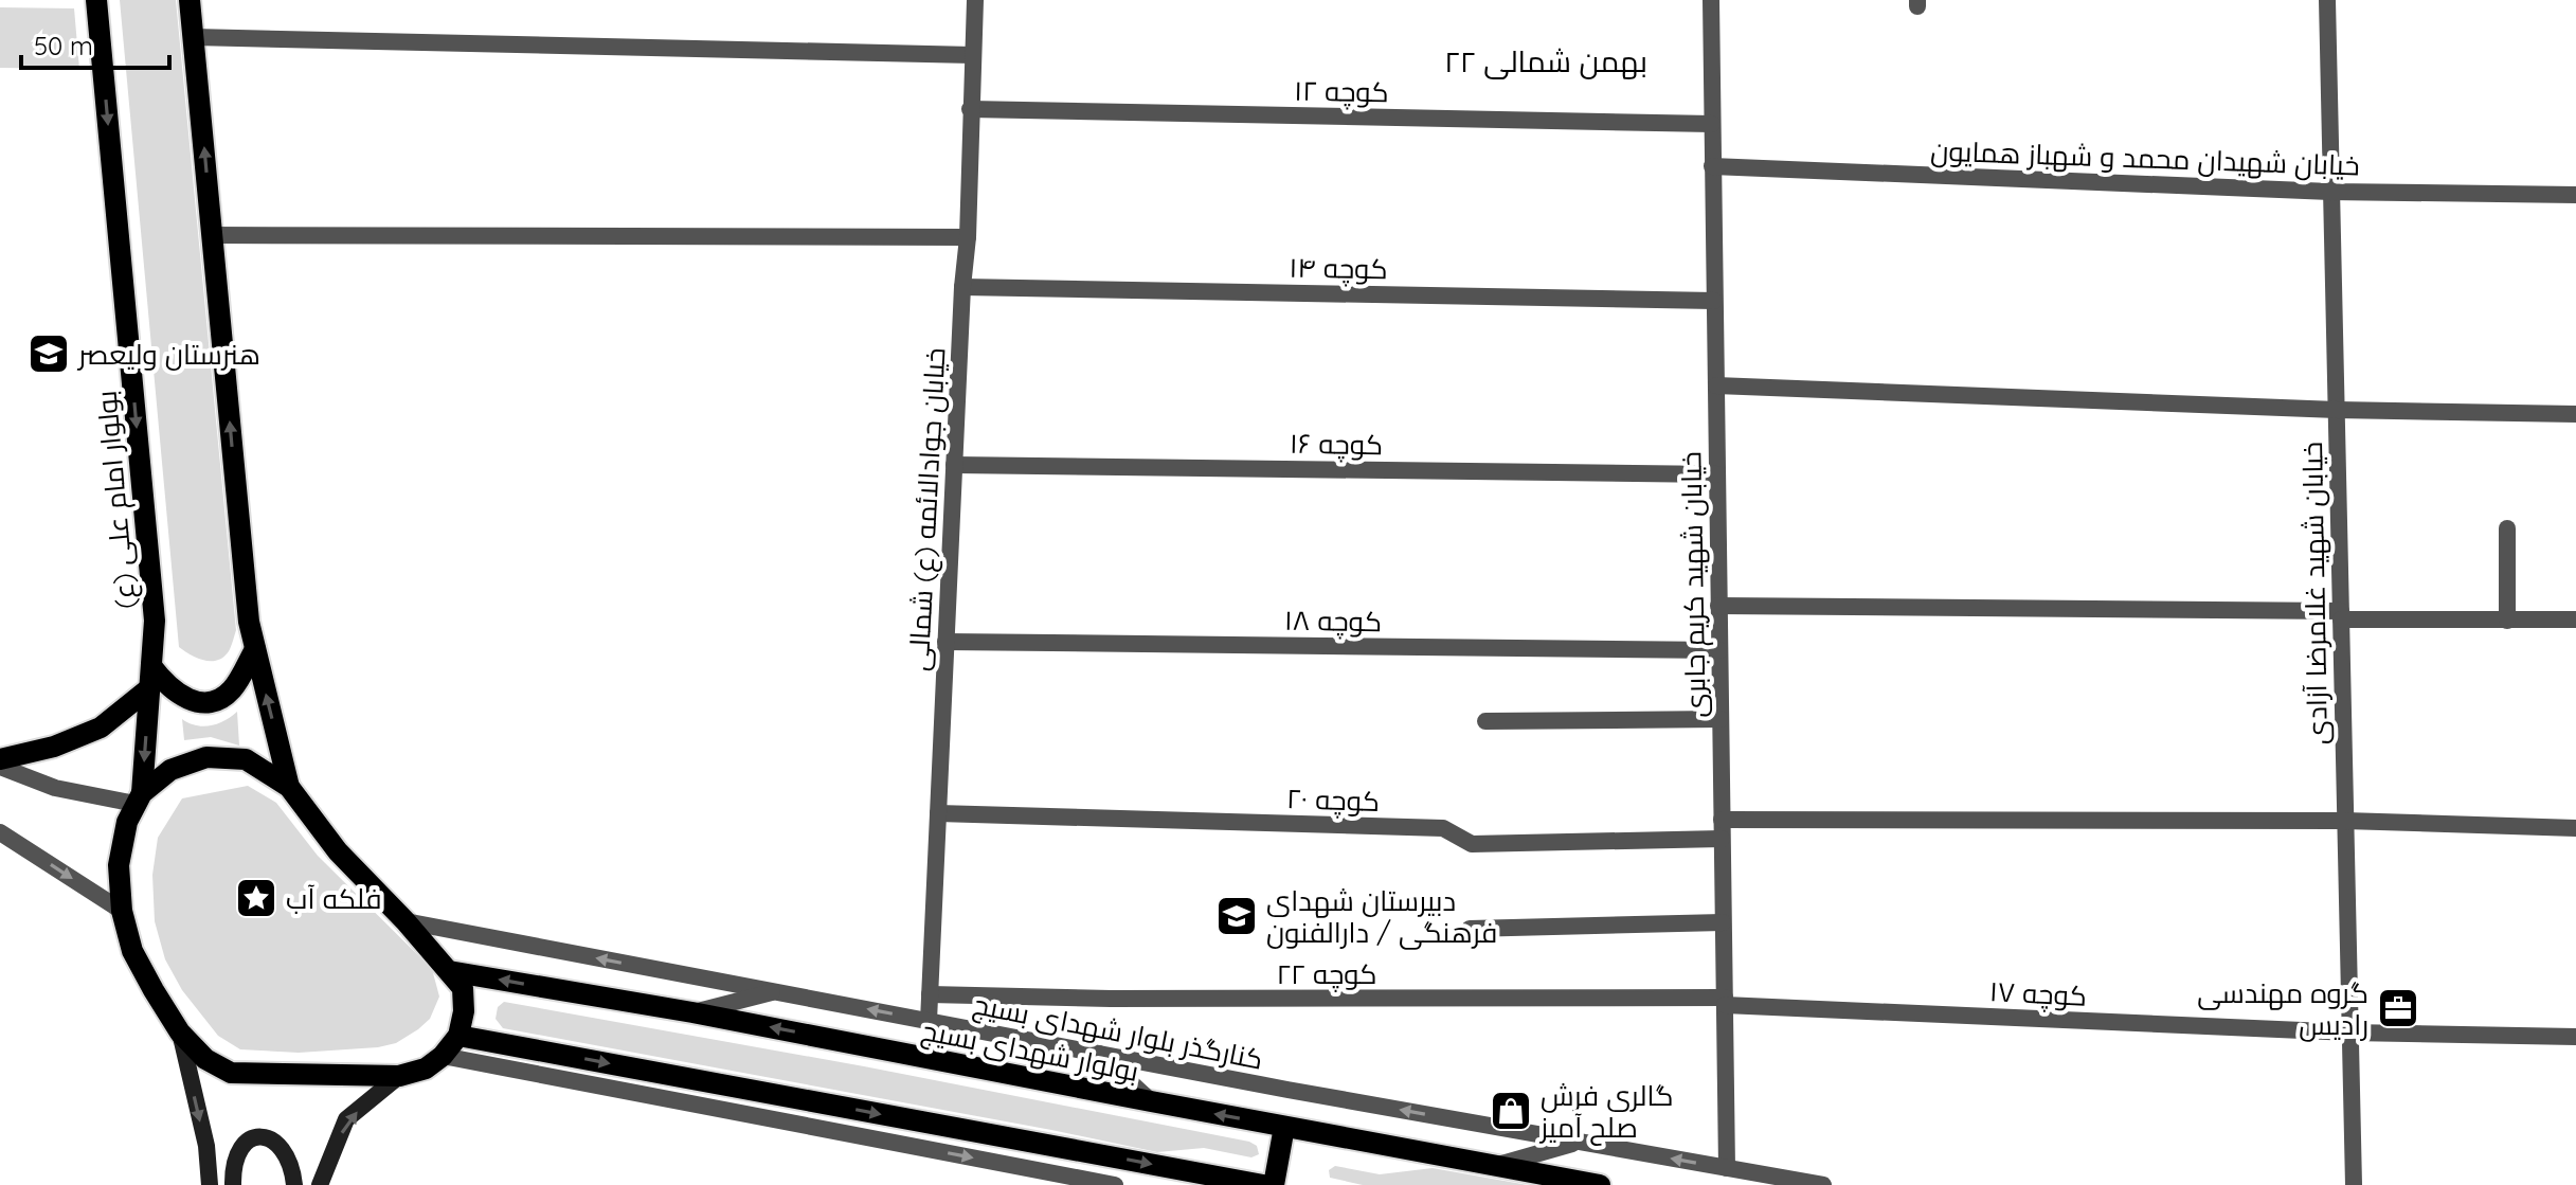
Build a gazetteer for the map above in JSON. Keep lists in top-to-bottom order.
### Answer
{
  "streets": {
    "main road": ["بولوار امام علی (ع)", "بولوار شهدای بسیج"],
    "street": [
      "کوچه ۱۲",
      "خیابان شهیدان محمد و شهباز همایون",
      "کوچه ۱۴",
      "کوچه ۱۶",
      "خیابان جوادالائمه (ع) شمالی",
      "خیابان شهید کریم جابری",
      "خیابان شهید غلامرضا آزادی",
      "کوچه ۱۸",
      "کوچه ۲۰",
      "کوچه ۲۲",
      "کوچه ۱۷",
      "کنارگذر بلوار شهدای بسیج"
    ]
  },
  "crossings": [
    ["کوچه ۱۲", "خیابان جوادالائمه (ع) شمالی"],
    ["کوچه ۱۲", "خیابان شهید کریم جابری"],
    ["خیابان شهیدان محمد و شهباز همایون", "خیابان شهید کریم جابری"],
    ["خیابان شهیدان محمد و شهباز همایون", "خیابان شهید غلامرضا آزادی"],
    ["کوچه ۱۴", "خیابان جوادالائمه (ع) شمالی"],
    ["کوچه ۱۴", "خیابان شهید کریم جابری"],
    ["کوچه ۱۶", "خیابان جوادالائمه (ع) شمالی"],
    ["کوچه ۱۶", "خیابان شهید کریم جابری"],
    ["خیابان جوادالائمه (ع) شمالی", "کوچه ۱۸"],
    ["خیابان جوادالائمه (ع) شمالی", "کوچه ۲۰"],
    ["خیابان جوادالائمه (ع) شمالی", "کوچه ۲۲"],
    ["خیابان جوادالائمه (ع) شمالی", "کنارگذر بلوار شهدای بسیج"],
    ["خیابان شهید کریم جابری", "کوچه ۱۸"],
    ["خیابان شهید کریم جابری", "کوچه ۲۰"],
    ["خیابان شهید کریم جابری", "کوچه ۲۲"],
    ["خیابان شهید کریم جابری", "کوچه ۱۷"],
    ["خیابان شهید کریم جابری", "کنارگذر بلوار شهدای بسیج"],
    ["خیابان شهید غلامرضا آزادی", "کوچه ۱۷"],
    ["کوچه ۲۲", "کوچه ۱۷"]
  ],
  "districts": ["۲۲ بهمن شمالی"],
  "places": {
    "school or university": ["هنرستان ولیعصر", "دبیرستان شهدای فرهنگی / دارالفنون"],
    "place": ["فلکه آب"],
    "office": ["گروه مهندسی رادیس"],
    "shop": ["گالری فرش صلح آمیز"]
  },
  "scale_bar": "50 m"
}
